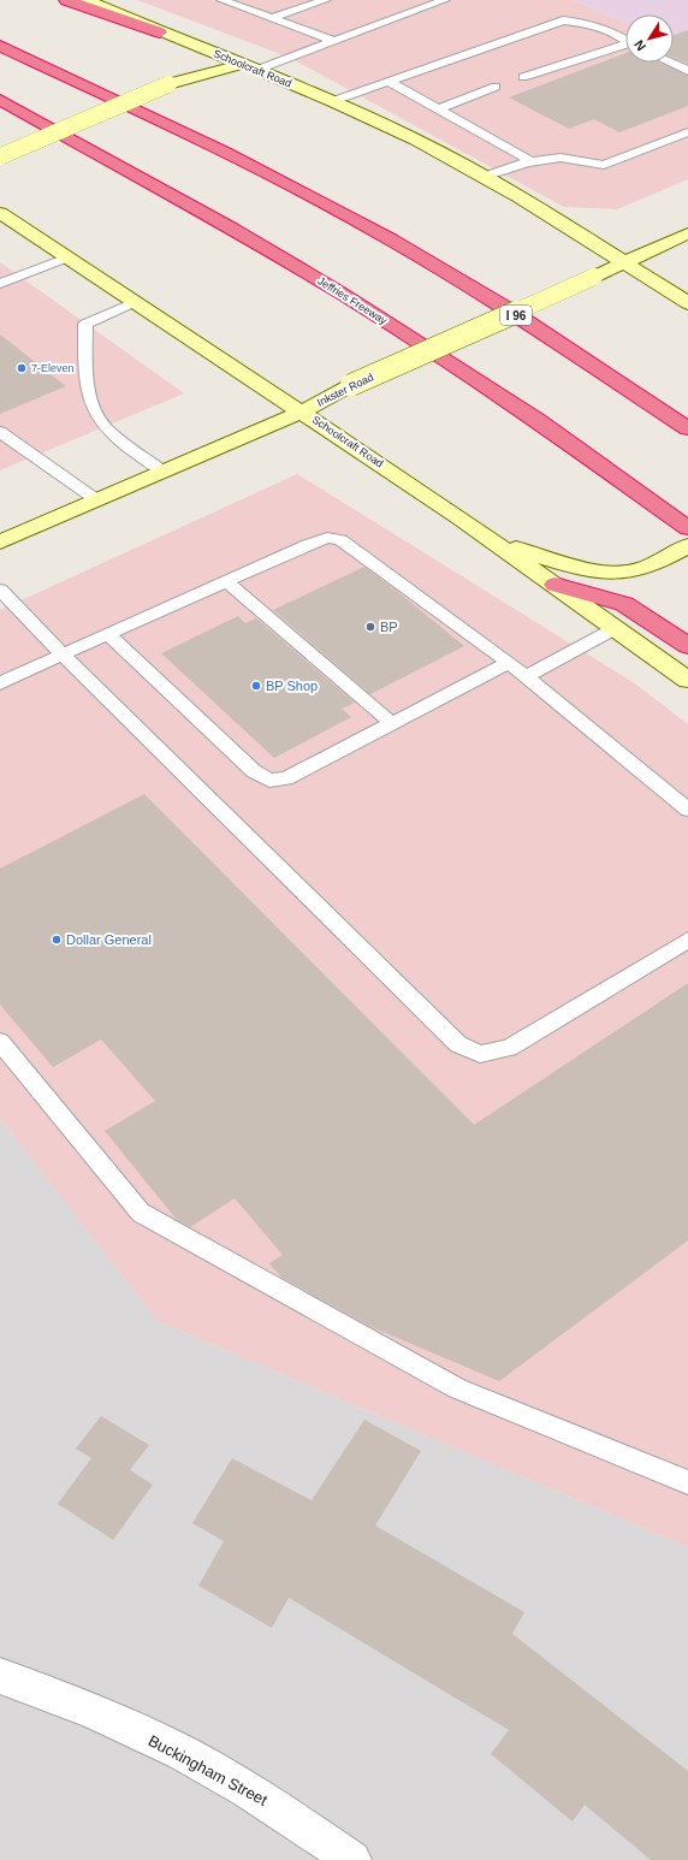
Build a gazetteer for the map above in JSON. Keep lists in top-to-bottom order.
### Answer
{
  "streets": {
    "highway": ["Jeffries Freeway", "I 96"],
    "main road": ["Schoolcraft Road", "Inkster Road"],
    "street": ["Buckingham Street"]
  },
  "crossings": [
    ["Schoolcraft Road", "Inkster Road"]
  ],
  "places": [
    "7-Eleven",
    "BP",
    "BP Shop",
    "Dollar General"
  ],
  "north": "bottom left"
}
